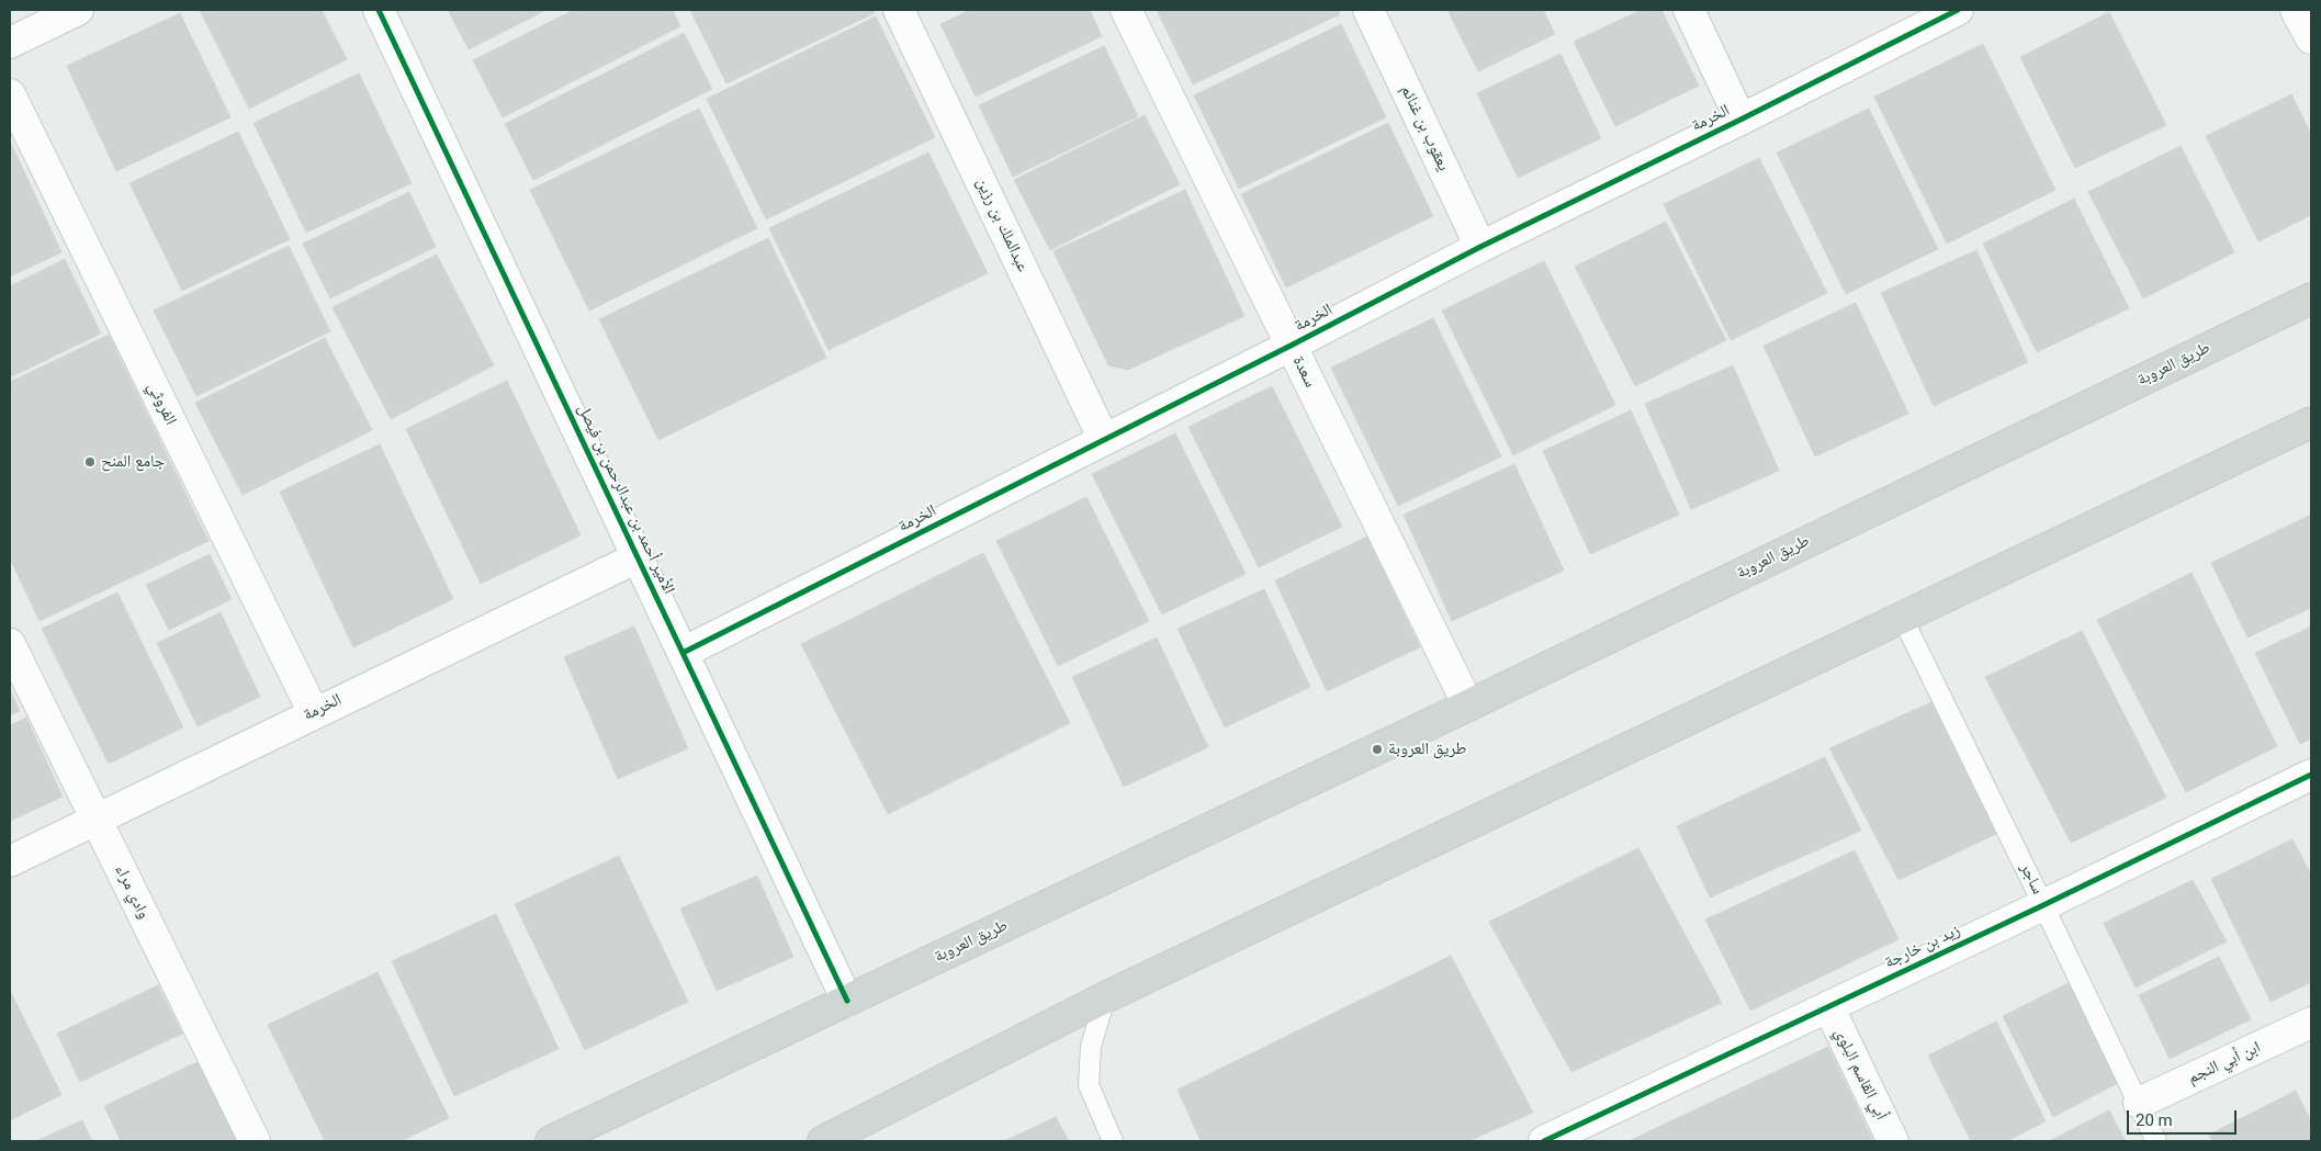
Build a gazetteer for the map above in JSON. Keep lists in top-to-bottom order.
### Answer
{
  "streets": {
    "main road": ["طريق العروبة"],
    "street": [
      "الخرمة",
      "يعقوب بن غنائم",
      "عبدالملك بن رزين",
      "سعدة",
      "الفروثي",
      "الأمير أحمد بن عبدالرحمن بن فيصل",
      "وادي مراء",
      "زيد بن خارجة",
      "ابن أبي النجم",
      "أبي القاسم البلوي"
    ],
    "lane": ["ساجر"]
  },
  "crossings": [
    ["الخرمة", "يعقوب بن غنائم"],
    ["الخرمة", "عبدالملك بن رزين"],
    ["الخرمة", "سعدة"],
    ["الخرمة", "الفروثي"],
    ["الخرمة", "الأمير أحمد بن عبدالرحمن بن فيصل"],
    ["الخرمة", "وادي مراء"],
    ["طريق العروبة", "سعدة"],
    ["طريق العروبة", "الأمير أحمد بن عبدالرحمن بن فيصل"],
    ["ساجر", "زيد بن خارجة"],
    ["ساجر", "ابن أبي النجم"],
    ["زيد بن خارجة", "أبي القاسم البلوي"]
  ],
  "places": ["جامع المنح", "طريق العروبة"],
  "scale_bar": "20 m"
}
